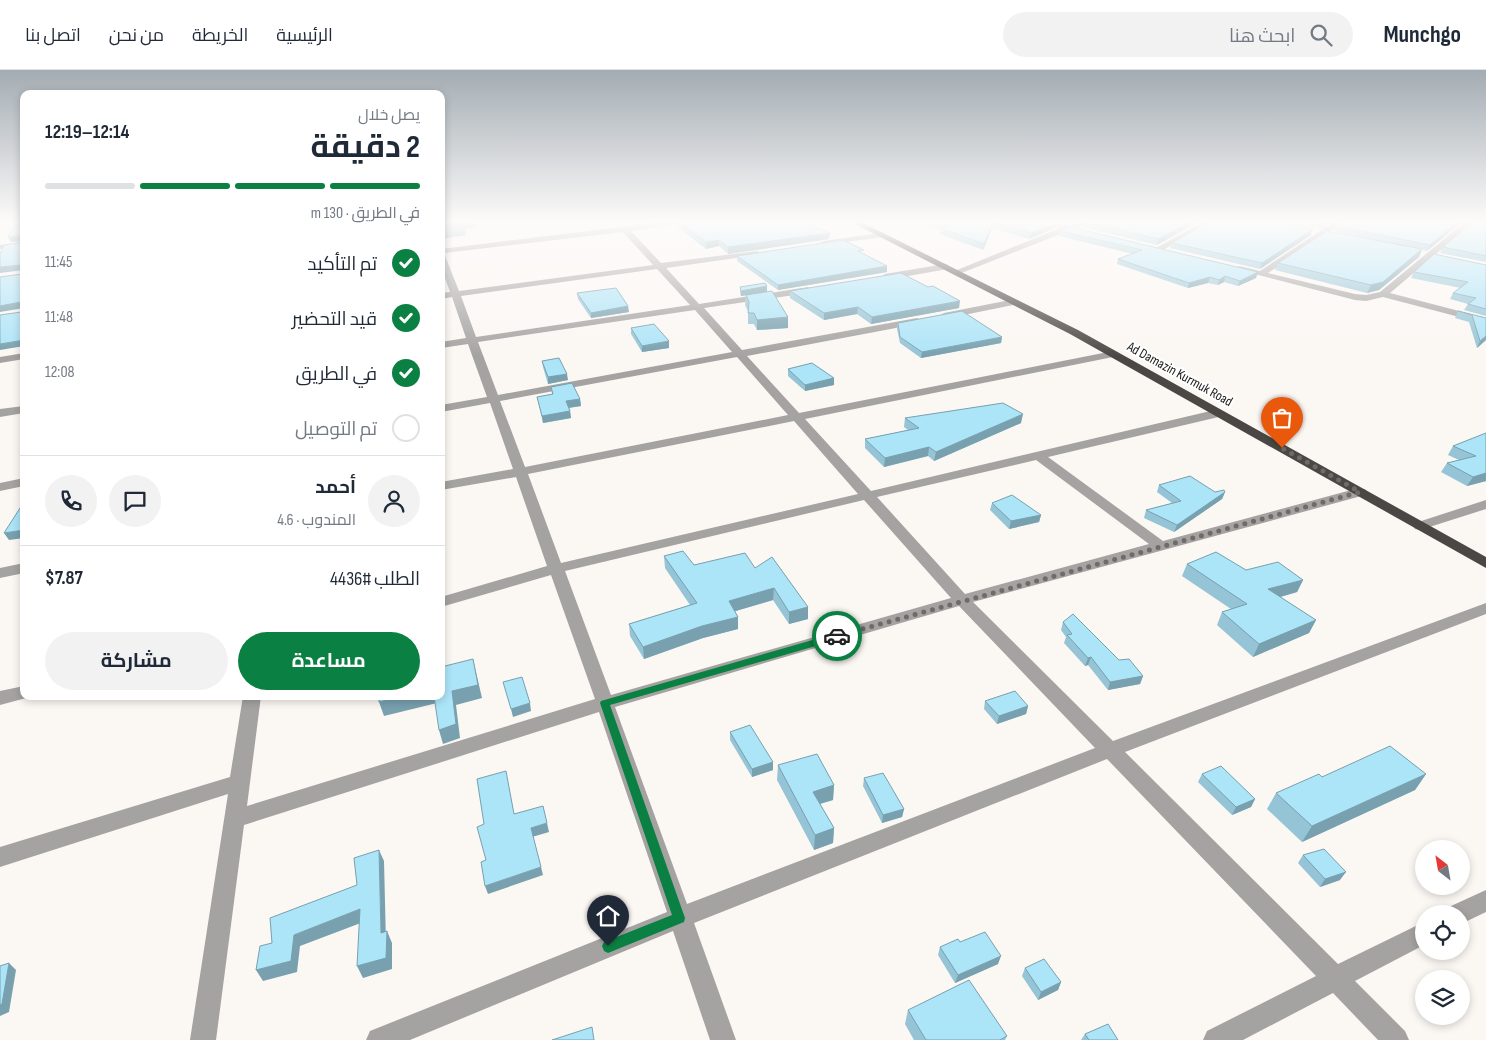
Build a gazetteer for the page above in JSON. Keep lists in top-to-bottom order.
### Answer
{
  "streets": {
    "highway": ["Ad Damazin Kurmuk Road"]
  },
  "north": "top left",
  "page": {
    "header": "Munchgo",
    "search": "ابحث هنا",
    "nav": [
      "الرئيسية",
      "الخريطة",
      "من نحن",
      "اتصل بنا"
    ],
    "heading": ["2 دقيقة", "يصل خلال", "12:14–12:19"],
    "panel": [
      "أحمد",
      "المندوب · 4.6",
      "الطلب #4436",
      "$7.87"
    ],
    "bar": "في الطريق · 130 m",
    "list": [
      ["تم التأكيد", "11:45"],
      ["قيد التحضير", "11:48"],
      ["في الطريق", "12:08"],
      "تم التوصيل"
    ],
    "buttons": ["مساعدة", "مشاركة"]
  }
}
